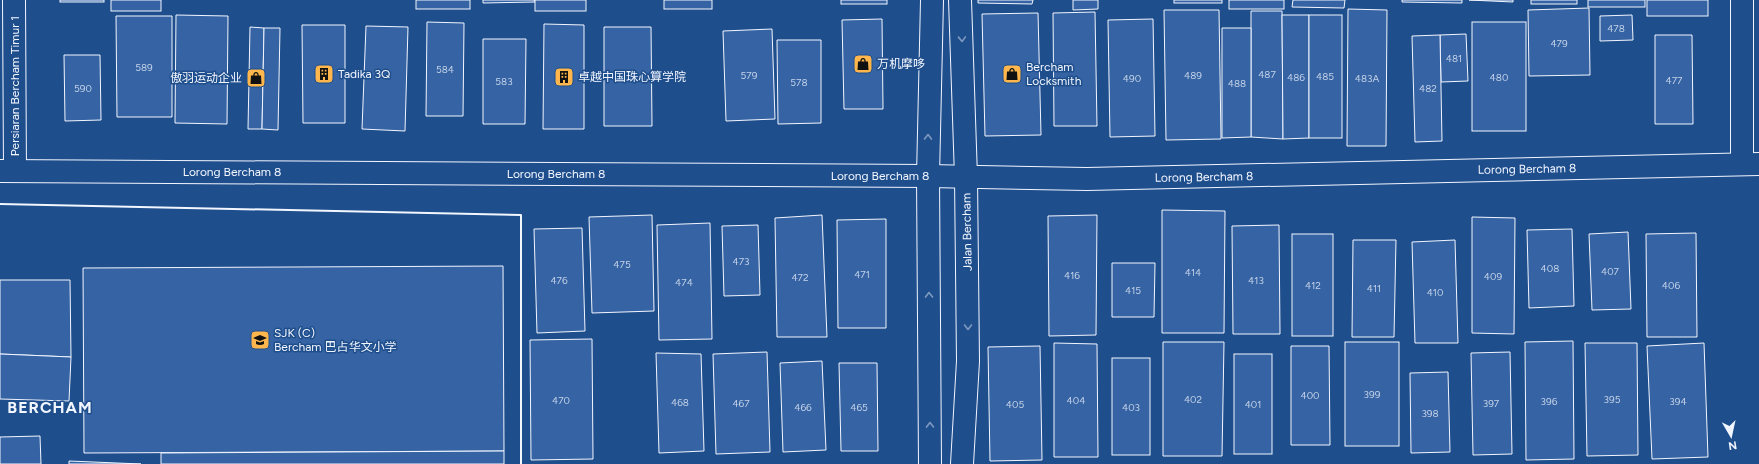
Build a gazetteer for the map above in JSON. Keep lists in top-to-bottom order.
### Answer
{
  "streets": {
    "street": ["Persiaran Bercham Timur 1", "Lorong Bercham 8", "Jalan Bercham"]
  },
  "crossings": [
    ["Persiaran Bercham Timur 1", "Lorong Bercham 8"],
    ["Lorong Bercham 8", "Jalan Bercham"]
  ],
  "districts": ["BERCHAM"],
  "places": {
    "shop": ["万机摩哆", "Bercham Locksmith", "傲羽运动企业"],
    "building": ["Tadika 3Q", "卓越中国珠心算学院"],
    "school or university": ["SJK (C) Bercham 巴占华文小学"]
  },
  "house_numbers": [
    "478",
    "479",
    "481",
    "589",
    "584",
    "487",
    "579",
    "489",
    "485",
    "486",
    "480",
    "490",
    "483A",
    "477",
    "583",
    "578",
    "488",
    "590",
    "482",
    "473",
    "475",
    "408",
    "407",
    "414",
    "471",
    "416",
    "409",
    "472",
    "476",
    "413",
    "474",
    "412",
    "406",
    "411",
    "415",
    "410",
    "399",
    "400",
    "402",
    "395",
    "470",
    "404",
    "396",
    "394",
    "468",
    "467",
    "397",
    "405",
    "401",
    "466",
    "465",
    "403",
    "398"
  ],
  "north": "bottom"
}
